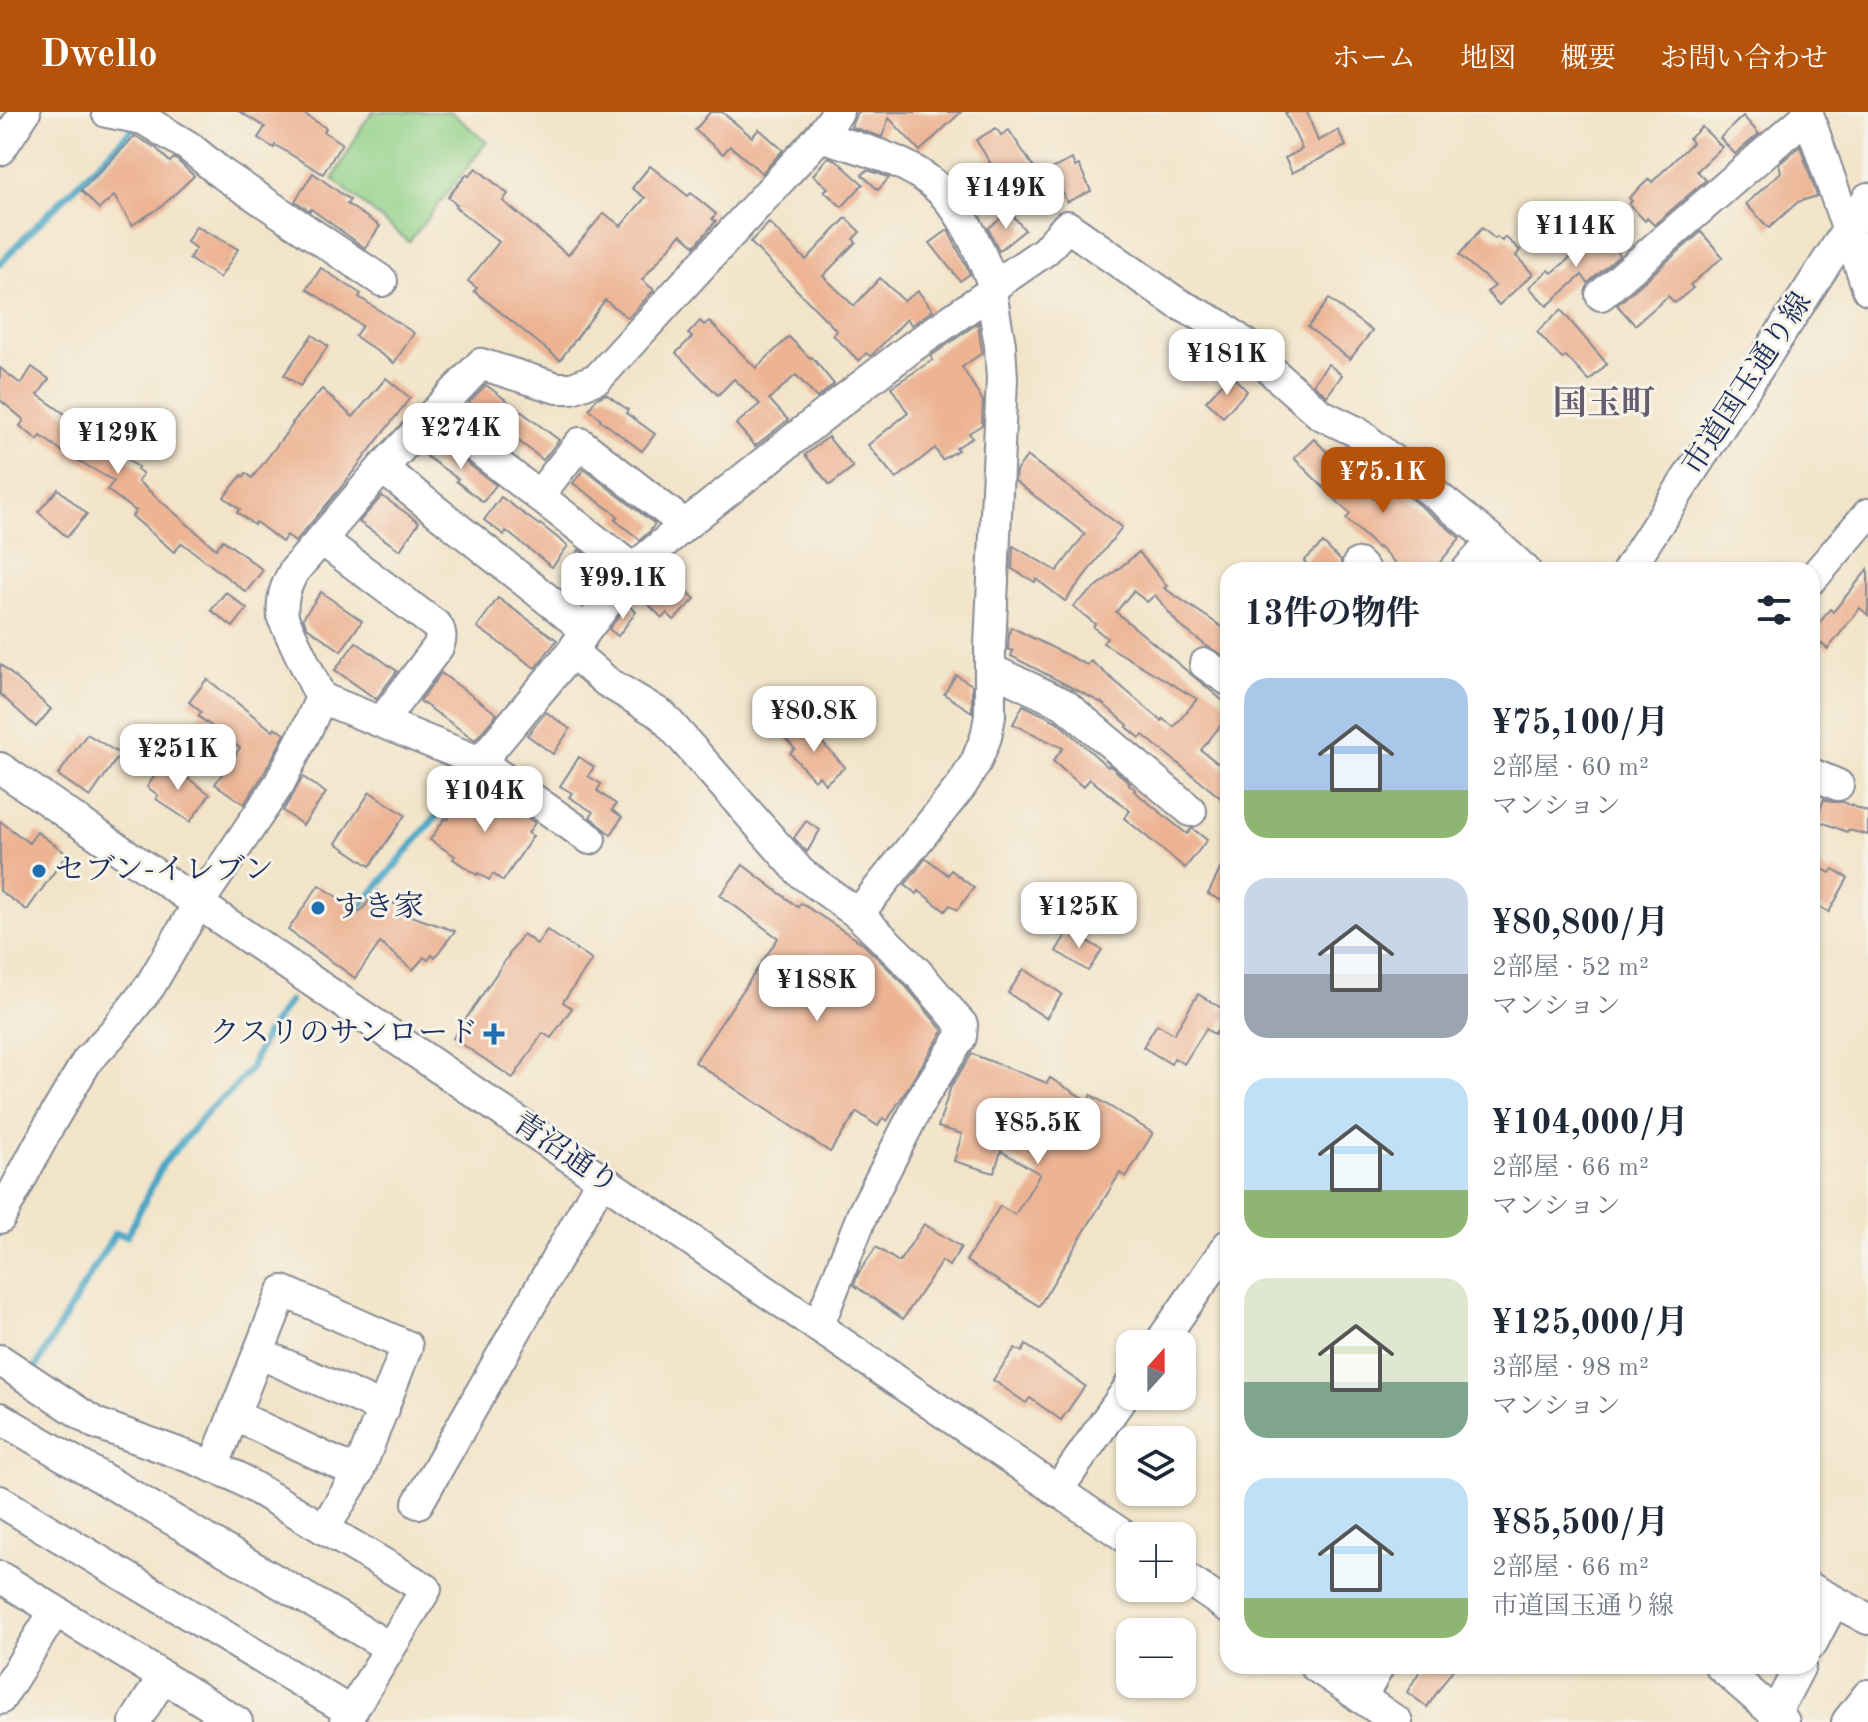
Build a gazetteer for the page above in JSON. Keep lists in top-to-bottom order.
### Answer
{
  "streets": {
    "street": ["市道国玉通り線", "青沼通り"]
  },
  "districts": ["国玉町"],
  "places": {
    "other": ["セブン-イレブン", "すき家"],
    "health": ["クスリのサンロード"]
  },
  "north": "top",
  "page": {
    "header": "Dwello",
    "nav": [
      "ホーム",
      "地図",
      "概要",
      "お問い合わせ"
    ],
    "price": [
      "¥149K",
      "¥114K",
      "¥181K",
      "¥274K",
      "¥129K",
      "¥75.1K",
      "¥99.1K",
      "¥80.8K",
      "¥251K",
      "¥104K",
      "¥125K",
      "¥188K",
      "¥85.5K"
    ],
    "heading": "13件の物件",
    "list": [
      {
        "name": "¥75,100/月",
        "note": "2部屋 · 60 m² · マンション"
      },
      {
        "name": "¥80,800/月",
        "note": "2部屋 · 52 m² · マンション"
      },
      {
        "name": "¥104,000/月",
        "note": "2部屋 · 66 m² · マンション"
      },
      {
        "name": "¥125,000/月",
        "note": "3部屋 · 98 m² · マンション"
      },
      {
        "name": "¥85,500/月",
        "note": "2部屋 · 66 m² · 市道国玉通り線"
      }
    ],
    "map_buttons": ["+", "−"]
  }
}
